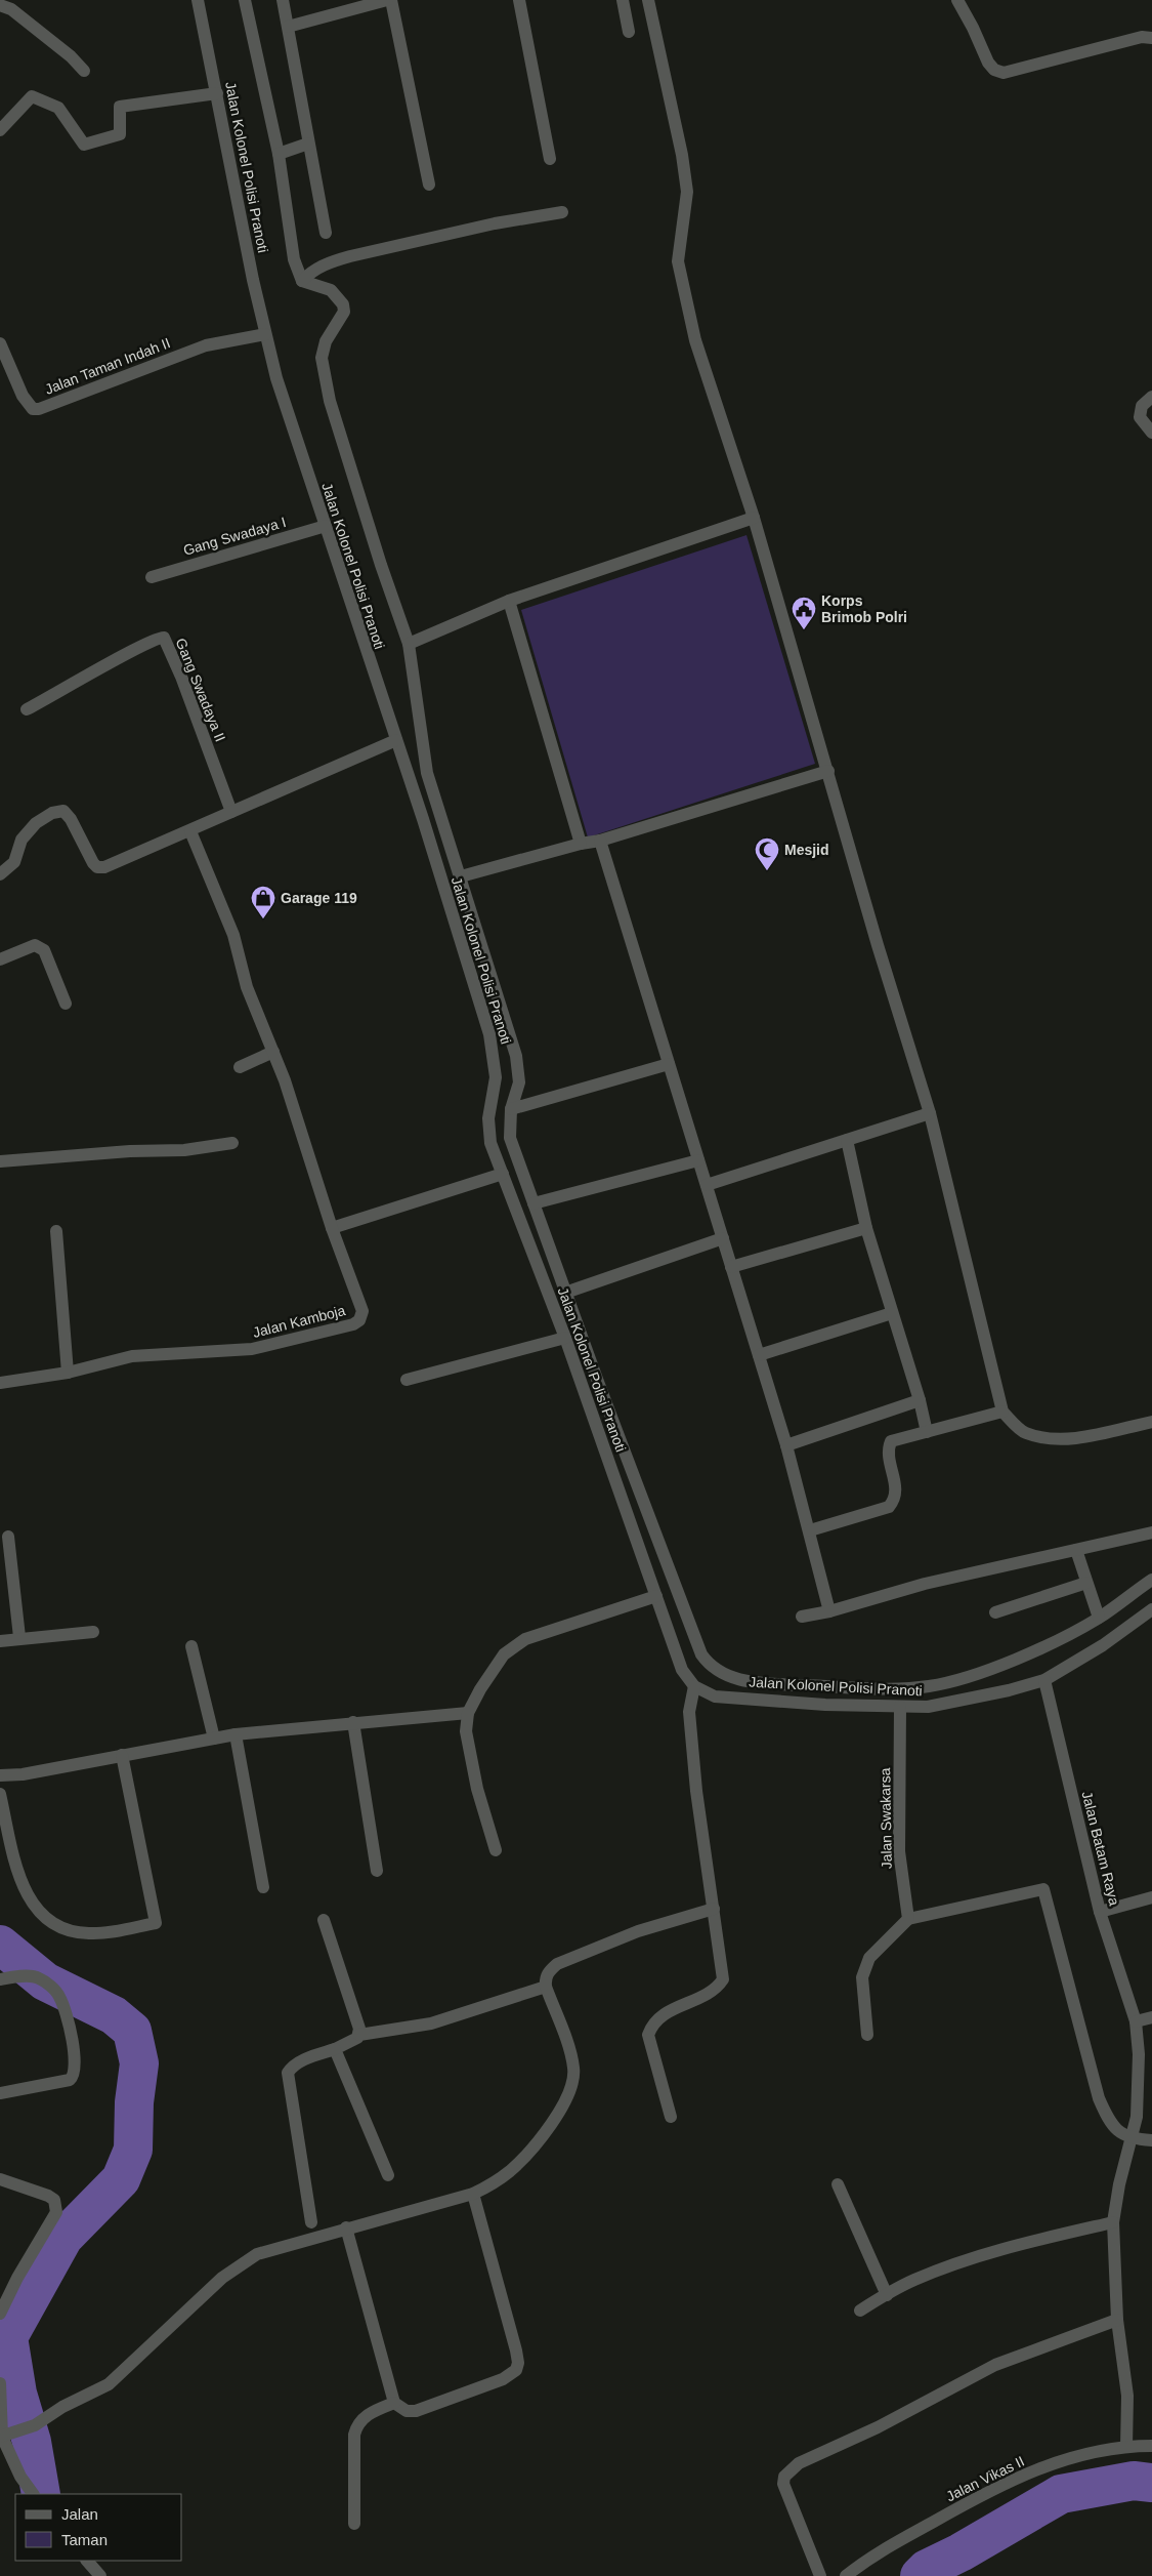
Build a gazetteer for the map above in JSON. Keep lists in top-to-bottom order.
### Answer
{
  "streets": {
    "street": [
      "Jalan Kolonel Polisi Pranoti",
      "Jalan Taman Indah II",
      "Gang Swadaya I",
      "Gang Swadaya II",
      "Jalan Kamboja",
      "Jalan Swakarsa",
      "Jalan Batam Raya",
      "Jalan Vikas II"
    ]
  },
  "crossings": [
    ["Jalan Kolonel Polisi Pranoti", "Jalan Taman Indah II"],
    ["Jalan Kolonel Polisi Pranoti", "Gang Swadaya I"],
    ["Jalan Kolonel Polisi Pranoti", "Jalan Swakarsa"],
    ["Jalan Kolonel Polisi Pranoti", "Jalan Batam Raya"],
    ["Jalan Batam Raya", "Jalan Vikas II"]
  ],
  "places": {
    "public building": ["Korps Brimob Polri"],
    "mosque": ["Mesjid"],
    "shop": ["Garage 119"]
  },
  "legend": ["Jalan", "Taman"]
}
